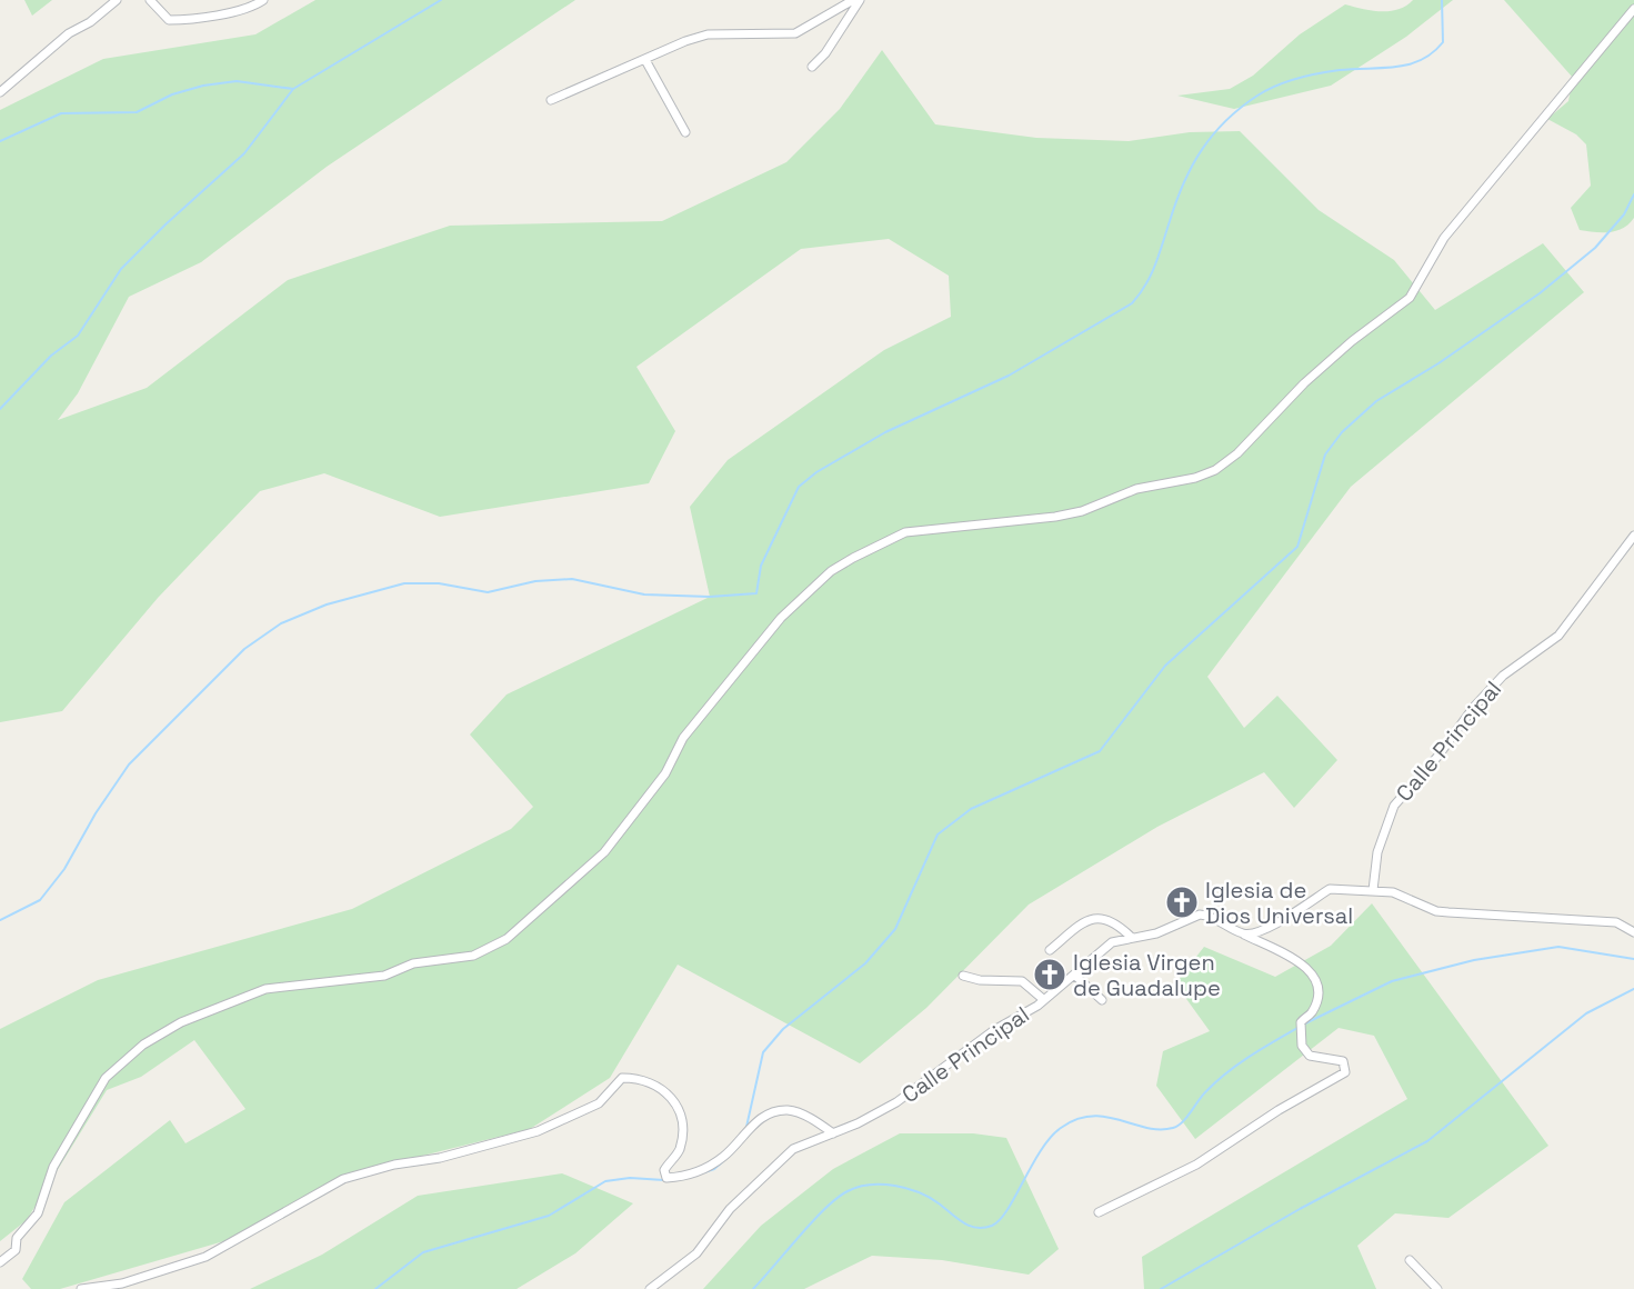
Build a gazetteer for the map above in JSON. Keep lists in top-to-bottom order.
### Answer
{
  "streets": {
    "street": ["Calle Principal"]
  },
  "places": {
    "church": ["Iglesia de Dios Universal", "Iglesia Virgen de Guadalupe"]
  }
}
